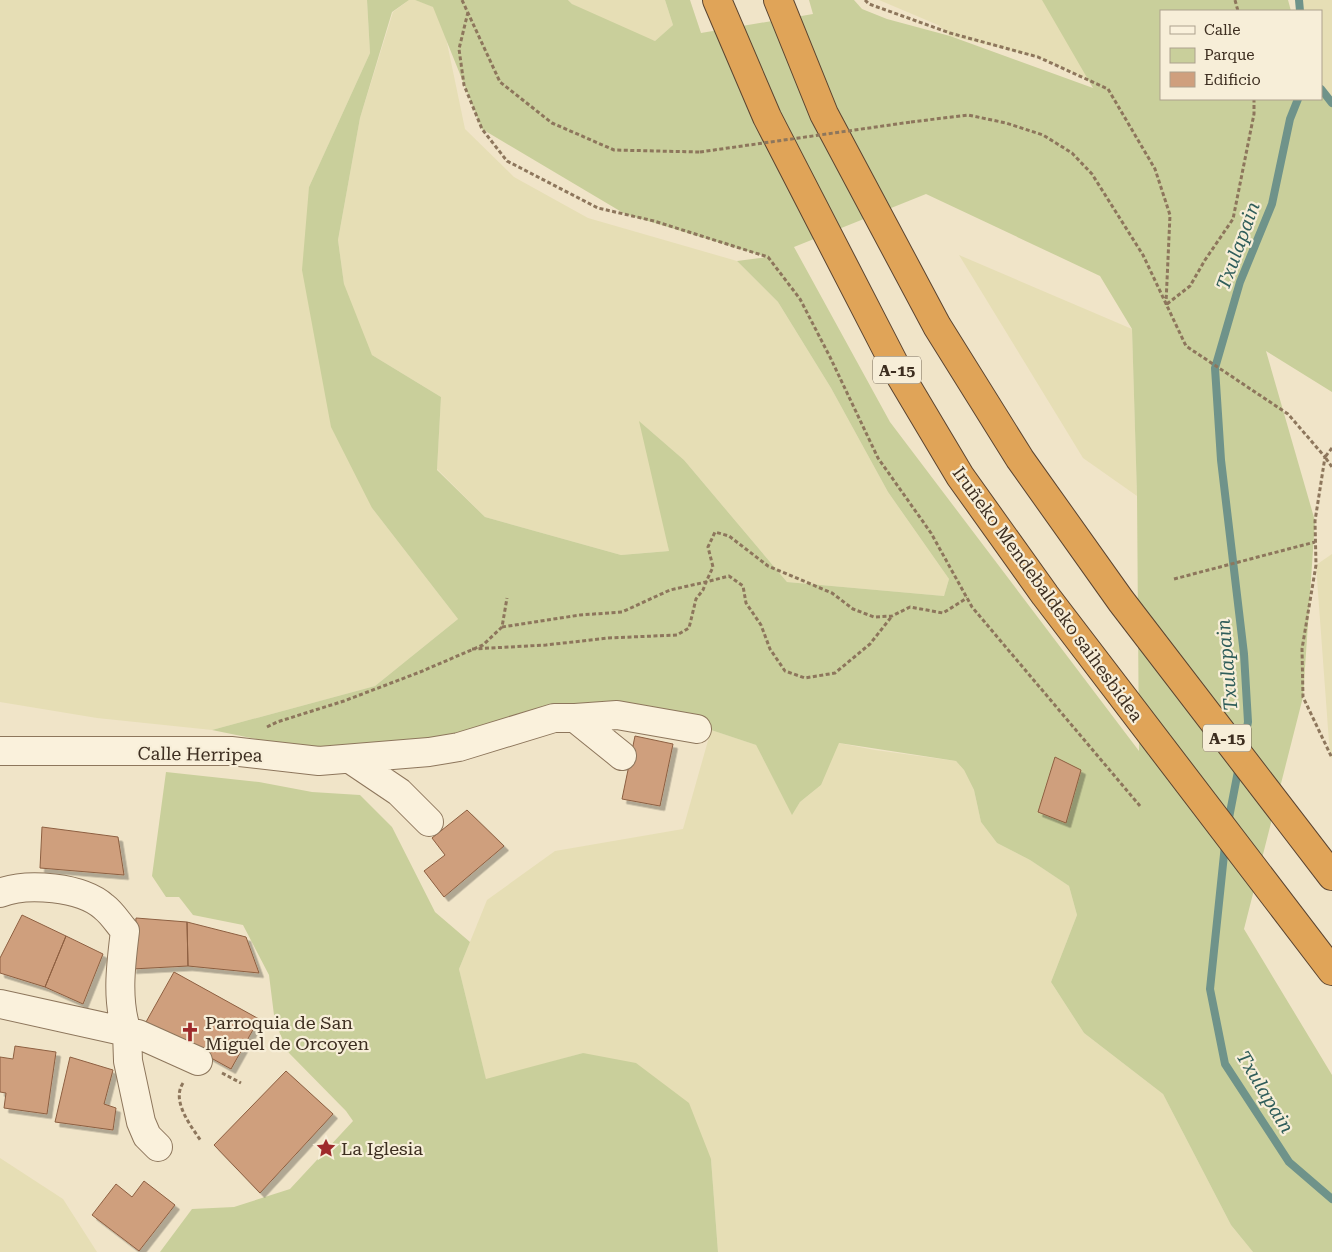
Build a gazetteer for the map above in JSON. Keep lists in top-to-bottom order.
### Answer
{
  "streets": {
    "highway": ["A-15", "Iruñeko Mendebaldeko saihesbidea"],
    "street": ["Calle Herripea"]
  },
  "water": ["Txulapain"],
  "places": {
    "church": ["Parroquia de San Miguel de Orcoyen"],
    "place": ["La Iglesia"]
  },
  "legend": ["Calle", "Parque", "Edificio"]
}
